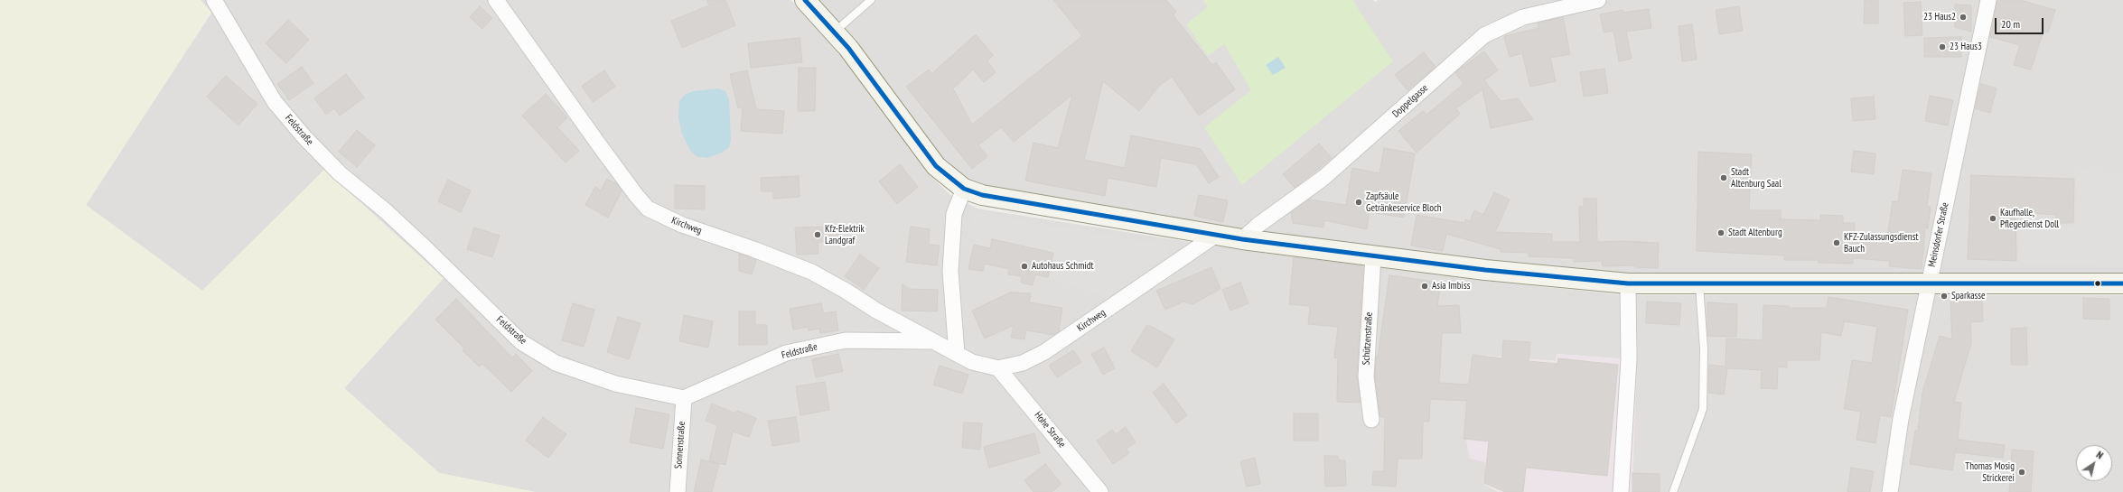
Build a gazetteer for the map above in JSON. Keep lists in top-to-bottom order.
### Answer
{
  "streets": {
    "street": [
      "Doppelgasse",
      "Feldstraße",
      "Kirchweg",
      "Meinsdorfer Straße",
      "Schützenstraße",
      "Hohe Straße",
      "Sonnenstraße"
    ]
  },
  "crossings": [
    ["Feldstraße", "Kirchweg"],
    ["Feldstraße", "Sonnenstraße"],
    ["Kirchweg", "Hohe Straße"]
  ],
  "places": [
    "23 Haus2",
    "23 Haus3",
    "Stadt Altenburg Saal",
    "Zapfsäule Getränkeservice Bloch",
    "Kaufhalle, Pflegedienst Doll",
    "Stadt Altenburg",
    "Kfz-Elektrik Landgraf",
    "KFZ-Zulassungsdienst Bauch",
    "Autohaus Schmidt",
    "Asia Imbiss",
    "Sparkasse",
    "Thomas Mosig Strickerei"
  ],
  "scale_bar": "20 m",
  "north": "top right"
}
